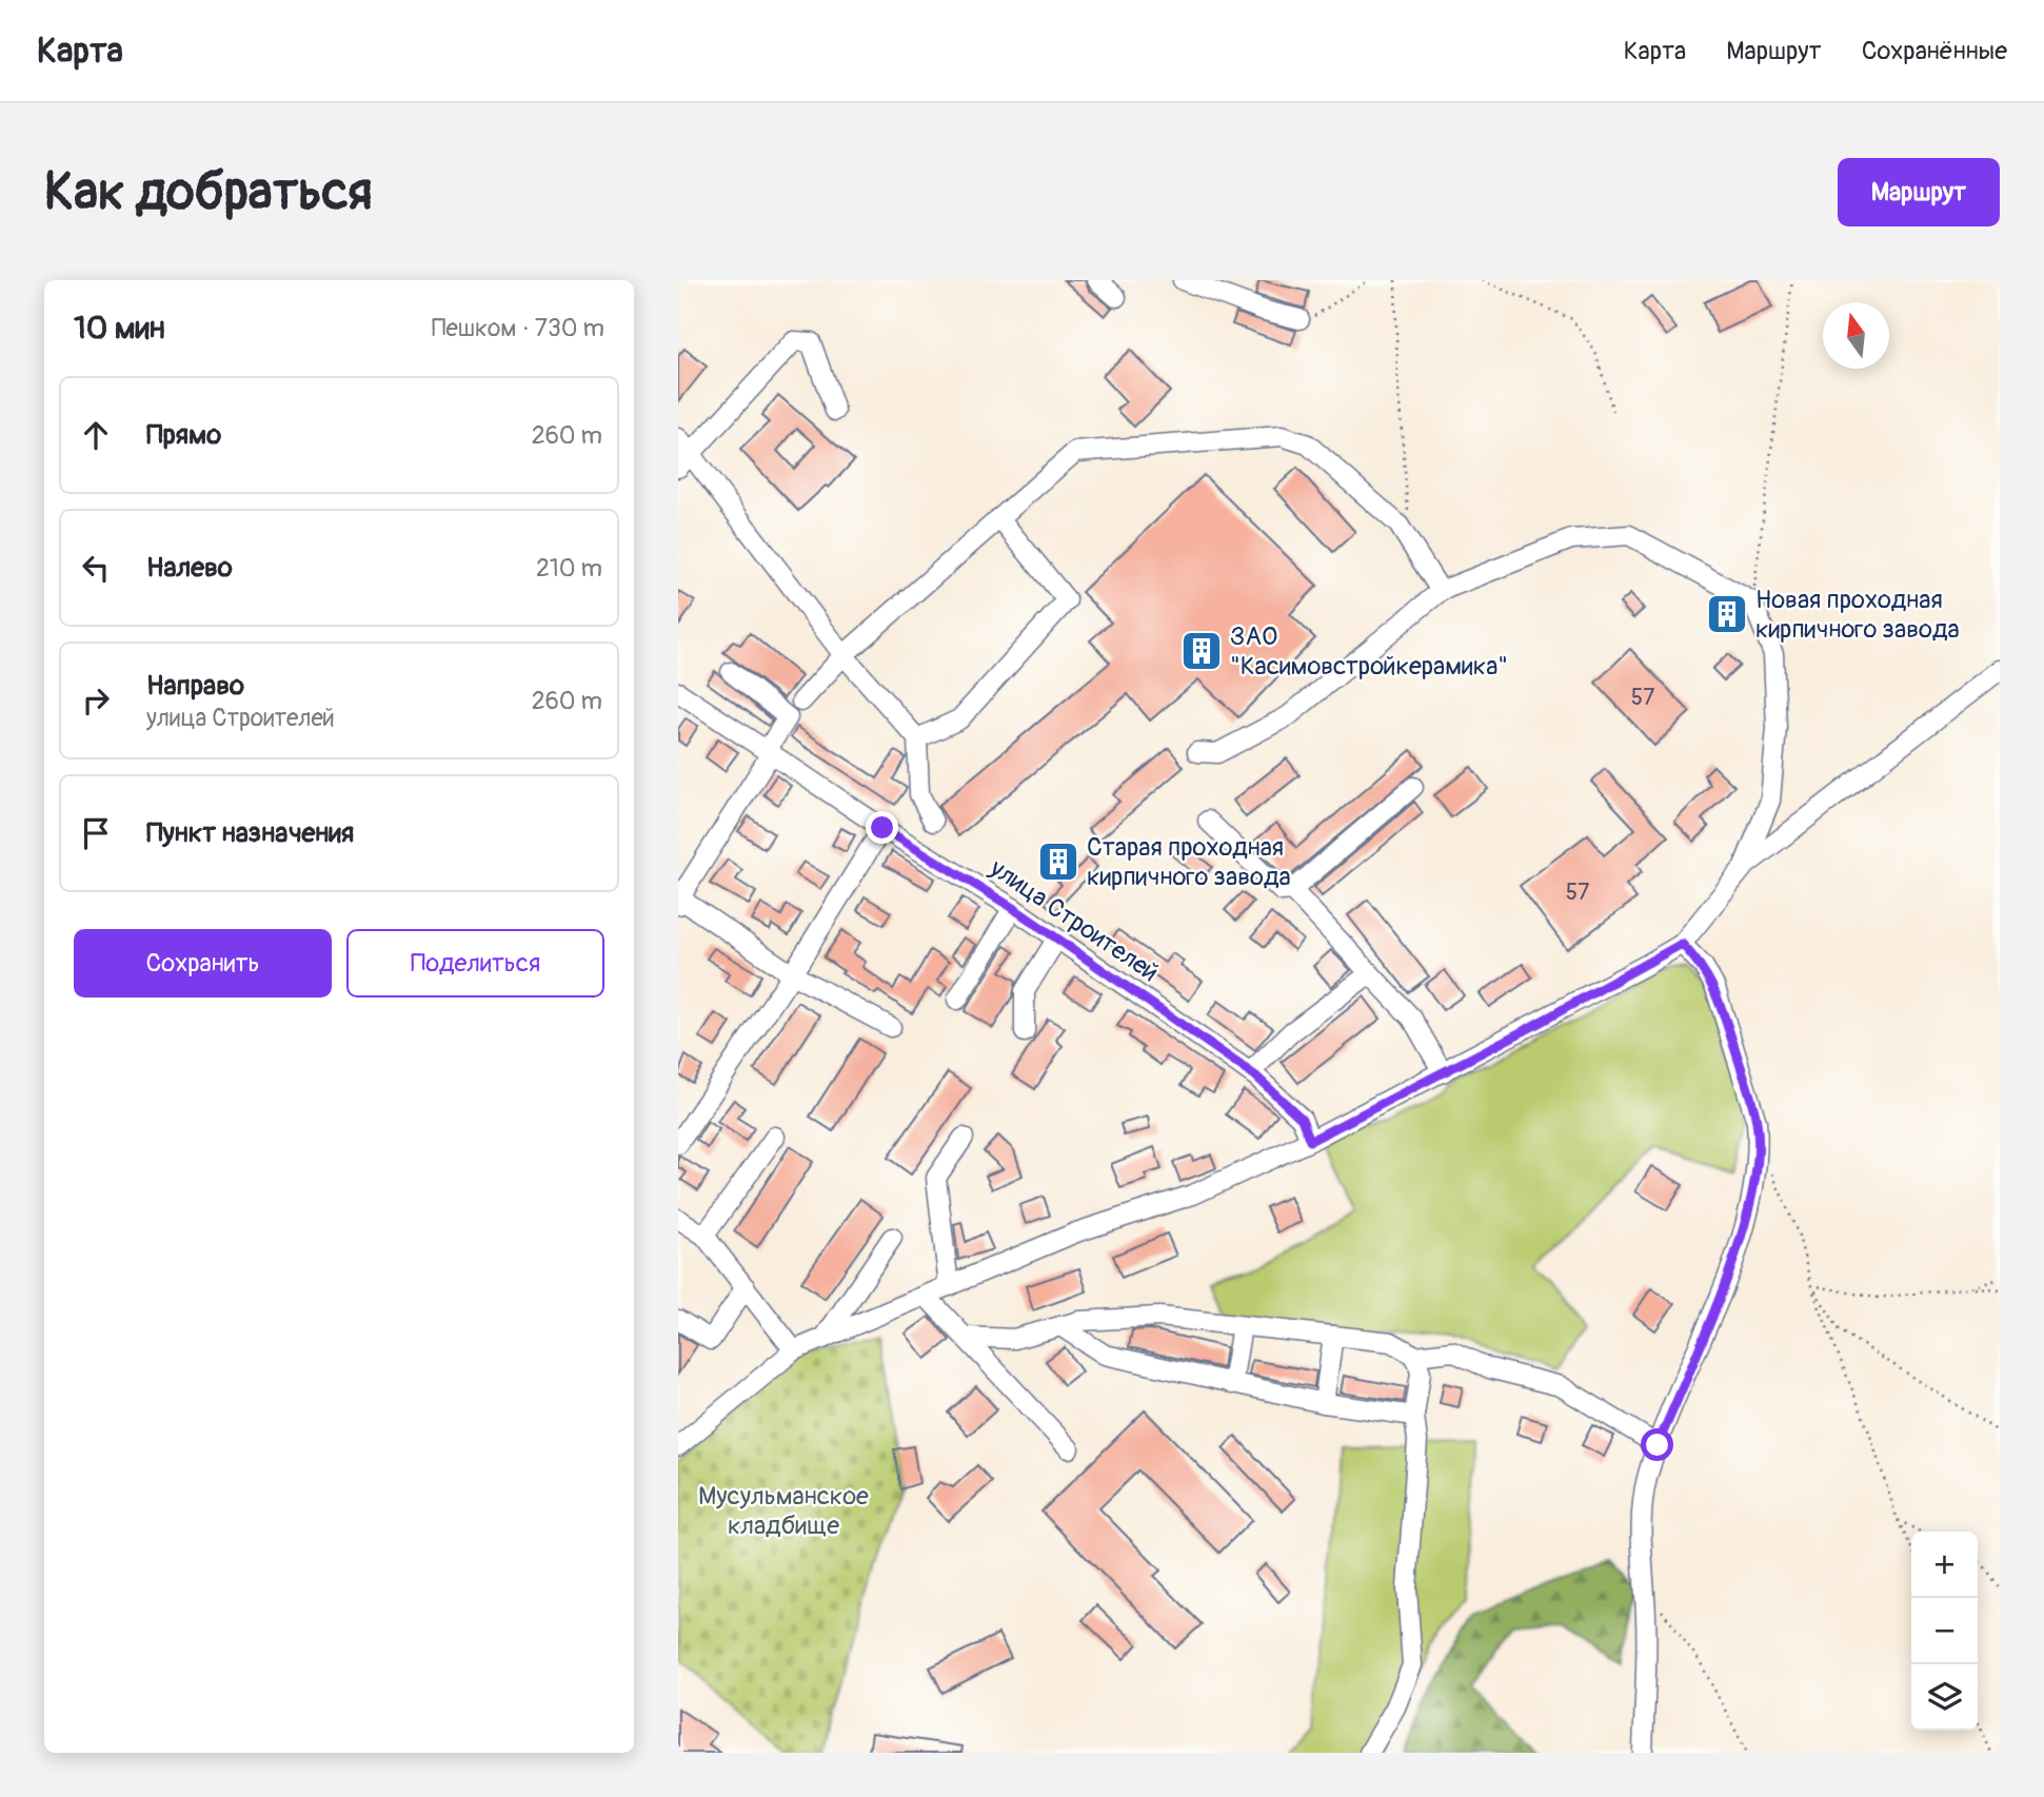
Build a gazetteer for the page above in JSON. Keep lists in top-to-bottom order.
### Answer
{
  "streets": {
    "street": ["улица Строителей"]
  },
  "parks": ["Мусульманское кладбище"],
  "places": {
    "building": ["Новая проходная кирпичного завода", "ЗАО \"Касимовстройкерамика\"", "Старая проходная кирпичного завода"]
  },
  "house_numbers": ["57", "57"],
  "north": "top",
  "page": {
    "header": "Карта",
    "nav": ["Карта", "Маршрут", "Сохранённые"],
    "buttons": [
      "Маршрут",
      ["Сохранить", "Поделиться"]
    ],
    "title": "Как добраться",
    "heading": ["10 мин", "Пешком · 730 m"],
    "list": [
      ["Прямо", "260 m"],
      ["Налево", "210 m"],
      ["Направо", "улица Строителей", "260 m"],
      "Пункт назначения"
    ],
    "map_buttons": ["+", "−"]
  }
}
